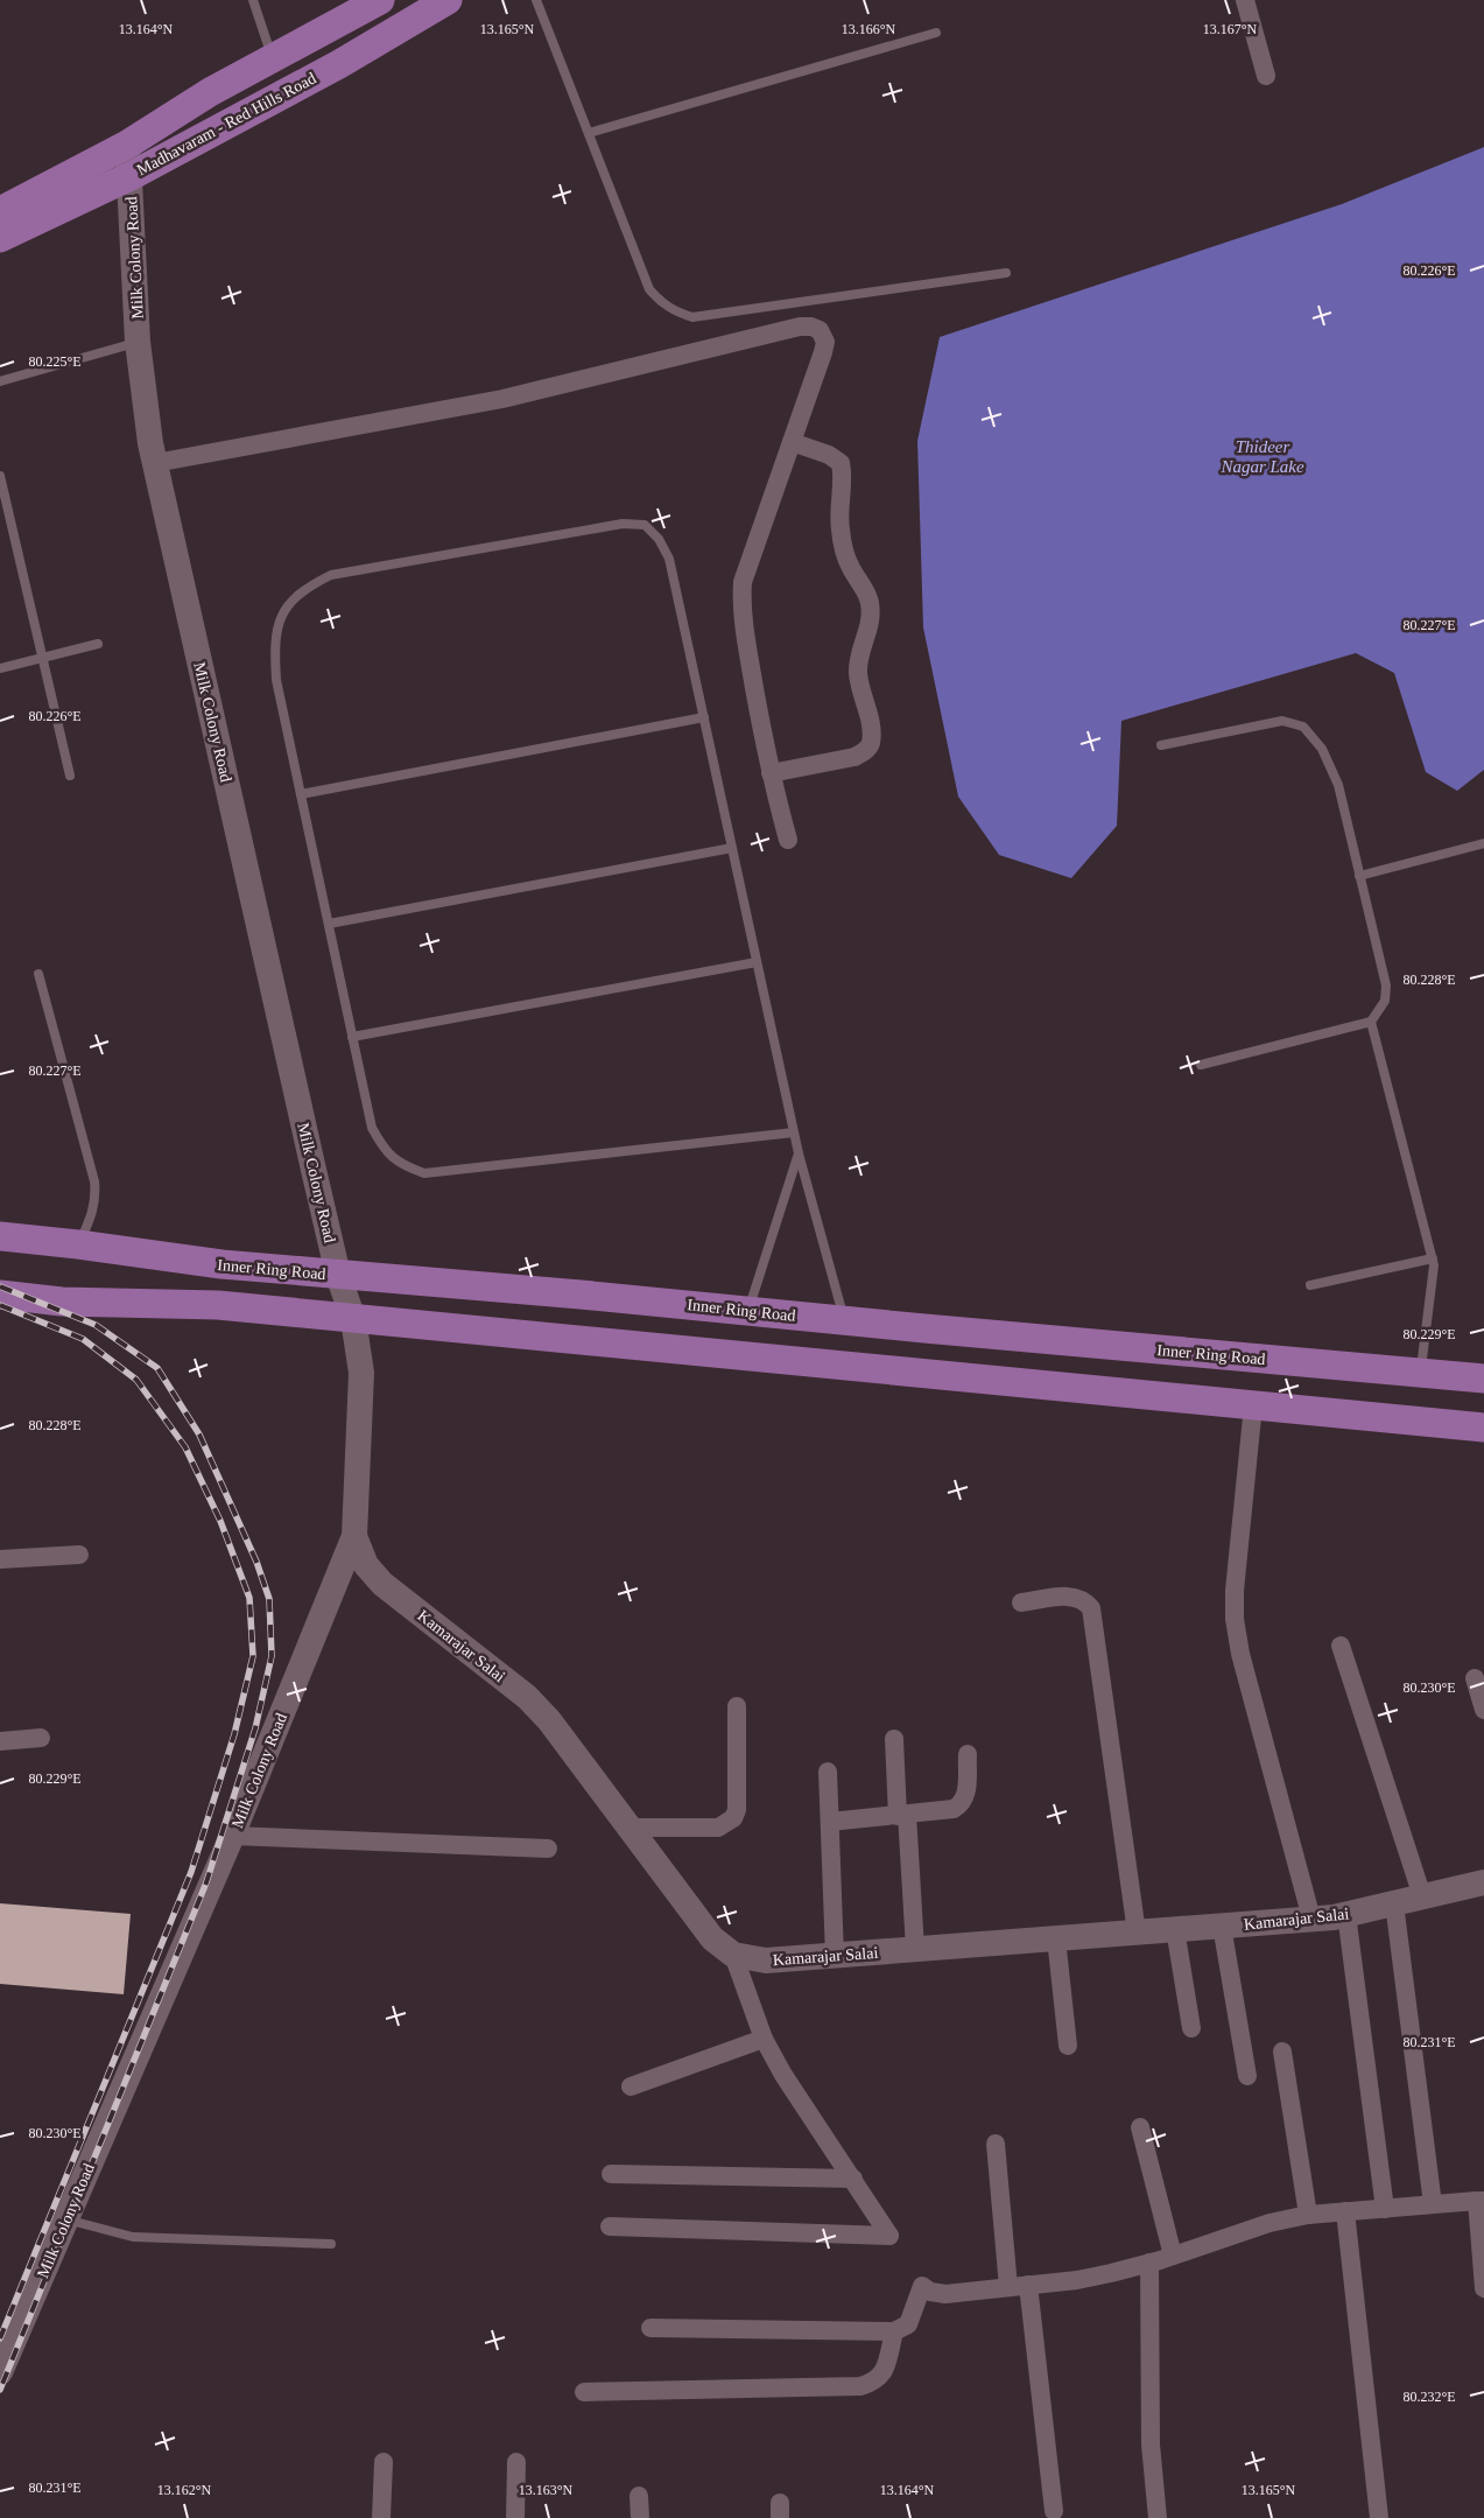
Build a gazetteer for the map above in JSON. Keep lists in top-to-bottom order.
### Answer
{
  "streets": {
    "main road": [
      "Madhavaram - Red Hills Road",
      "Milk Colony Road",
      "Inner Ring Road",
      "Kamarajar Salai"
    ]
  },
  "crossings": [
    ["Madhavaram - Red Hills Road", "Milk Colony Road"],
    ["Milk Colony Road", "Inner Ring Road"],
    ["Milk Colony Road", "Kamarajar Salai"]
  ],
  "water": ["Thideer Nagar Lake"],
  "coordinates": [
    "13.164°N",
    "13.165°N",
    "13.166°N",
    "13.167°N",
    "80.226°E",
    "80.225°E",
    "80.227°E",
    "80.228°E",
    "80.229°E",
    "80.230°E",
    "80.231°E",
    "80.232°E",
    "13.162°N",
    "13.163°N"
  ]
}
